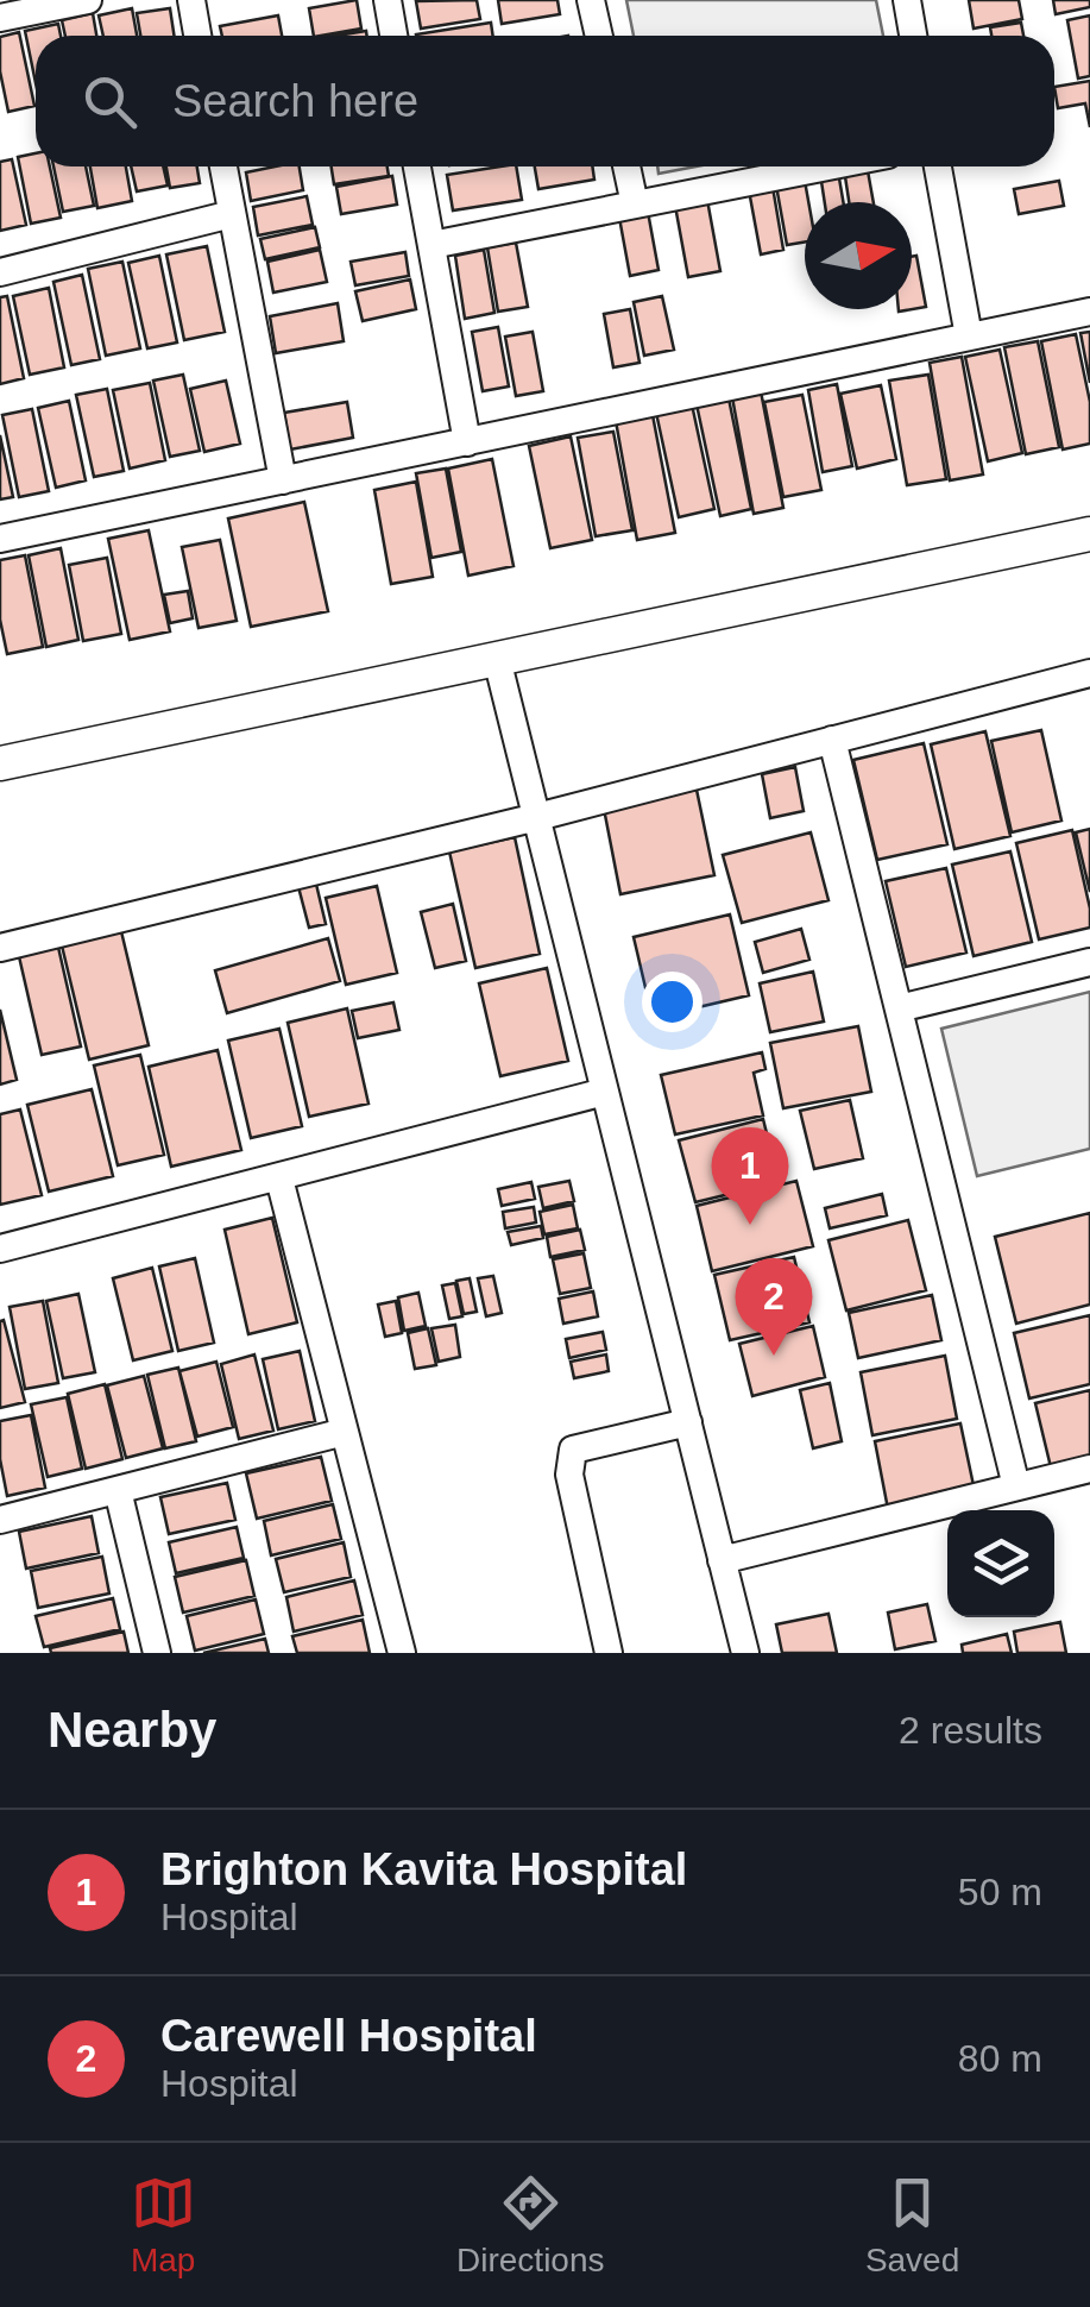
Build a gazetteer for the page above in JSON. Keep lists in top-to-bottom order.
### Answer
{
  "north": "right",
  "page": {
    "search": "Search here",
    "pins": ["1", "2"],
    "heading": ["Nearby", "2 results"],
    "list": [
      {
        "mark": "1",
        "name": "Brighton Kavita Hospital",
        "note": "Hospital",
        "value": "50 m"
      },
      {
        "mark": "2",
        "name": "Carewell Hospital",
        "note": "Hospital",
        "value": "80 m"
      }
    ],
    "nav": ["Map", "Directions", "Saved"]
  }
}
